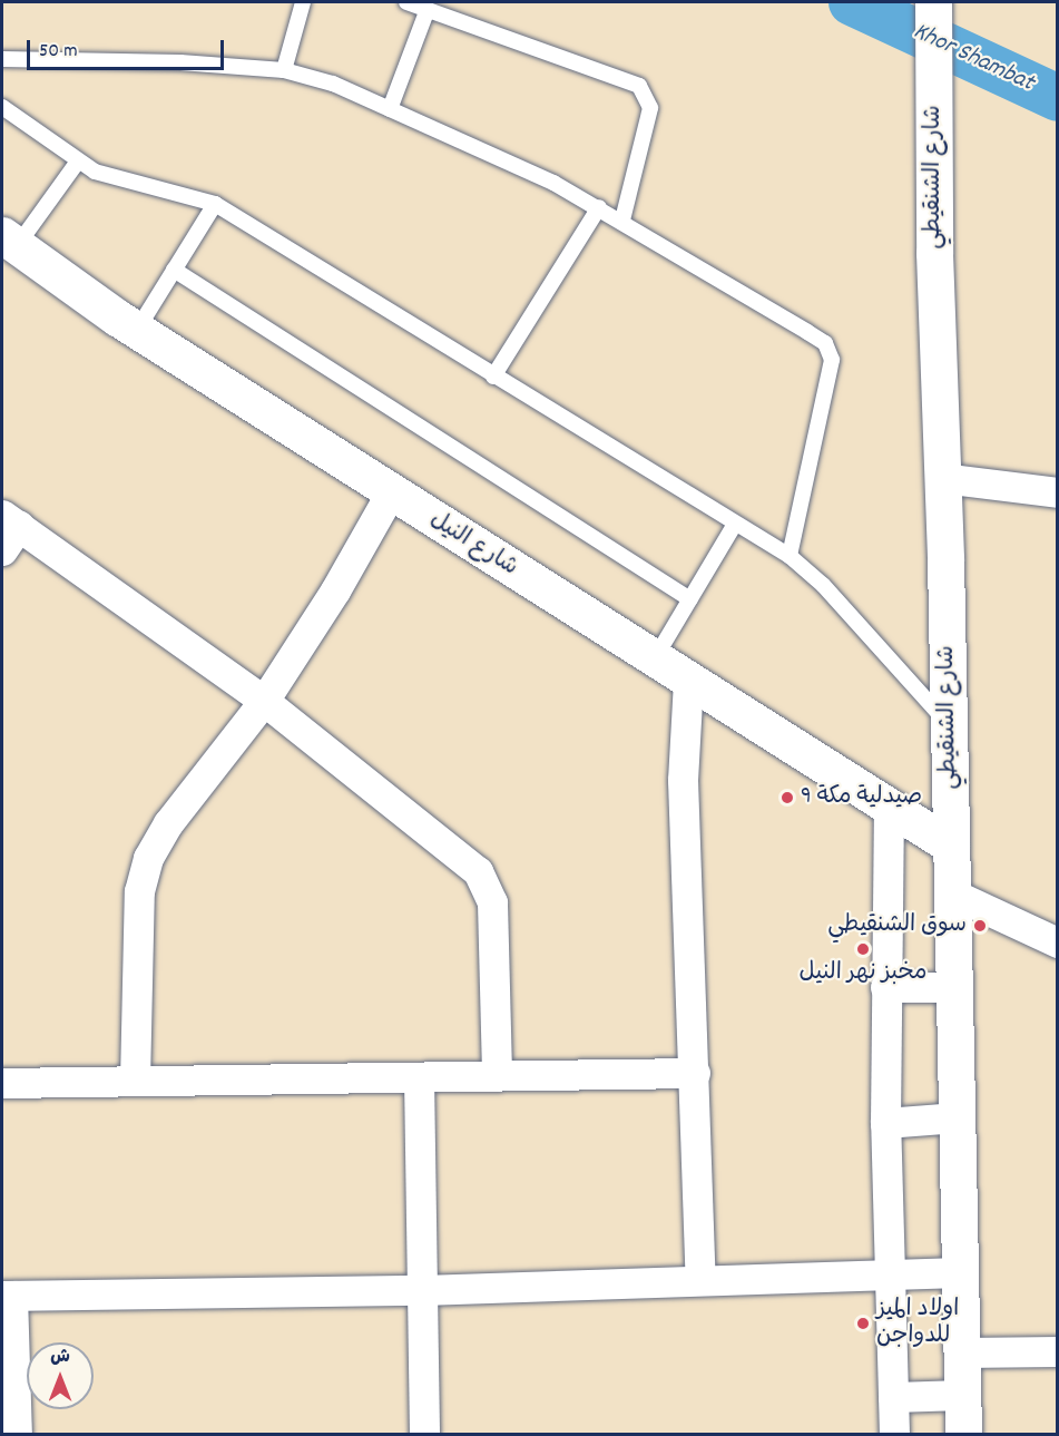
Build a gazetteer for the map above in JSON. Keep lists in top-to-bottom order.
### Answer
{
  "streets": {
    "street": ["شارع الشنقيطي", "شارع النيل"]
  },
  "crossings": [
    ["شارع الشنقيطي", "شارع النيل"]
  ],
  "water": ["Khor Shambat"],
  "places": [
    "صيدلية مكة 9",
    "سوق الشنقيطي",
    "مخبز نهر النيل",
    "اولاد الميز للدواجن"
  ],
  "scale_bar": "50 m",
  "north": "top"
}
